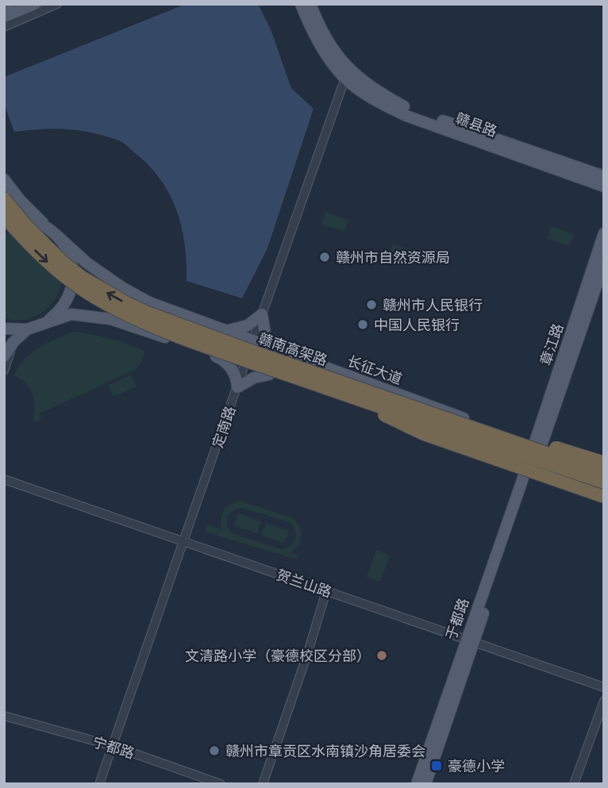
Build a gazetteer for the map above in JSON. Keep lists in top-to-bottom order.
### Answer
{
  "streets": {
    "highway": ["赣南高架路"],
    "main road": [
      "赣县路",
      "章江路",
      "长征大道",
      "于都路"
    ],
    "street": ["定南路", "贺兰山路", "宁都路"]
  },
  "crossings": [
    ["赣县路", "定南路"],
    ["章江路", "长征大道"],
    ["章江路", "于都路"],
    ["长征大道", "定南路"],
    ["定南路", "贺兰山路"],
    ["定南路", "宁都路"],
    ["贺兰山路", "于都路"]
  ],
  "places": {
    "other": [
      "赣州市自然资源局",
      "赣州市人民银行",
      "中国人民银行",
      "文清路小学（豪德校区分部）",
      "赣州市章贡区水南镇沙角居委会"
    ],
    "transit": ["豪德小学"]
  }
}
